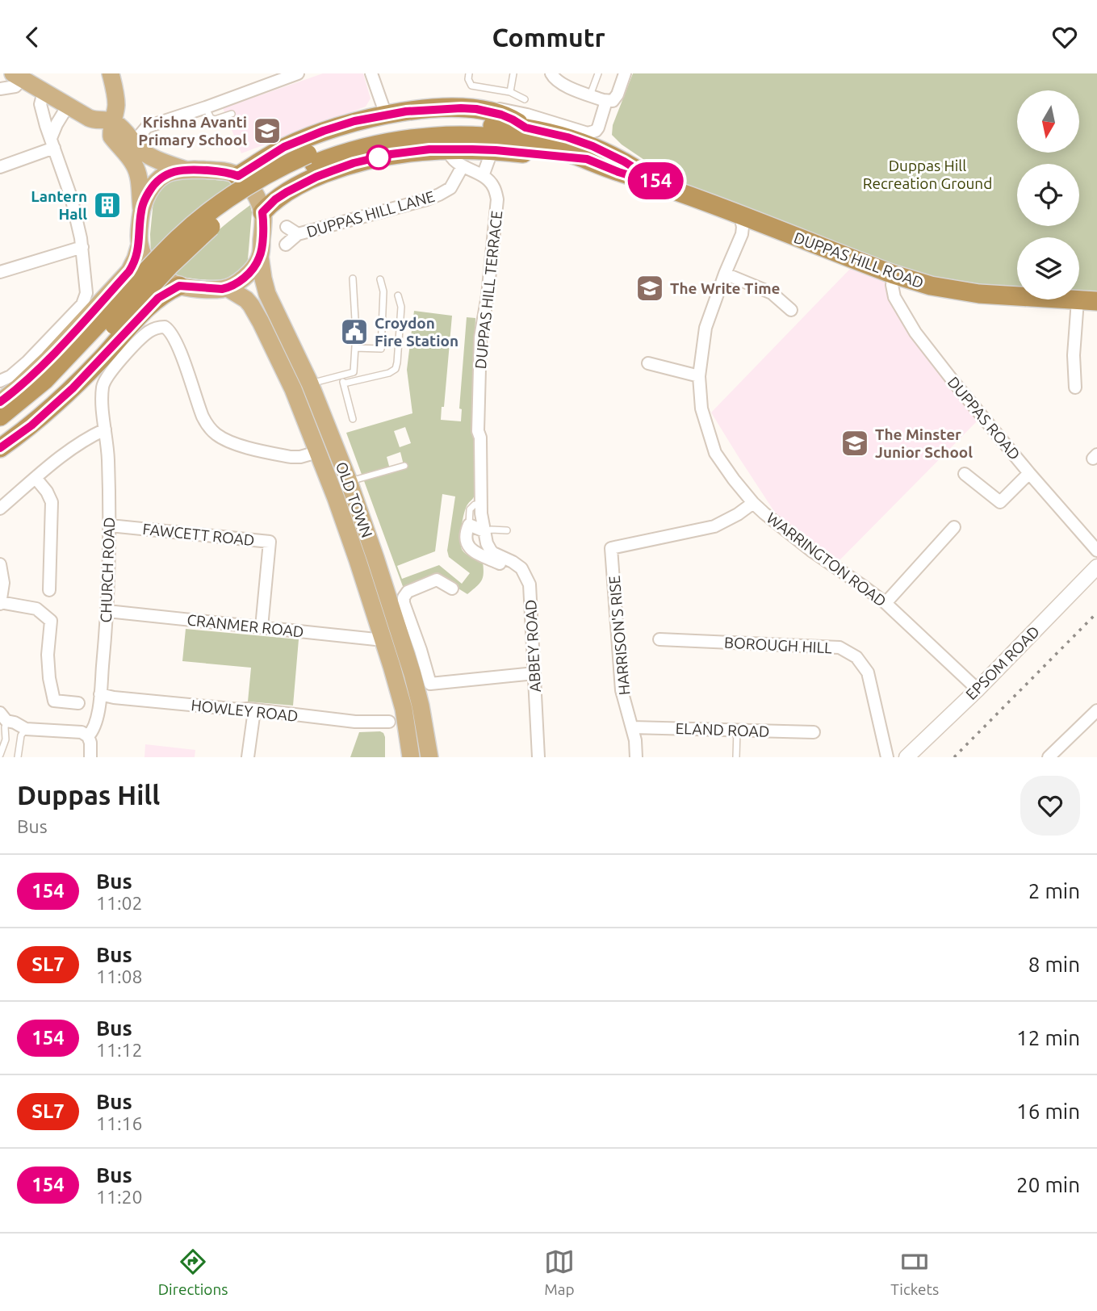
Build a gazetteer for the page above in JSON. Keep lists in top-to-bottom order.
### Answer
{
  "streets": {
    "highway": ["DUPPAS HILL ROAD"],
    "main road": ["OLD TOWN"],
    "street": [
      "DUPPAS HILL LANE",
      "DUPPAS HILL TERRACE",
      "DUPPAS ROAD",
      "FAWCETT ROAD",
      "WARRINGTON ROAD",
      "CHURCH ROAD",
      "CRANMER ROAD",
      "HARRISON'S RISE",
      "BOROUGH HILL",
      "ABBEY ROAD",
      "EPSOM ROAD",
      "HOWLEY ROAD",
      "ELAND ROAD"
    ]
  },
  "crossings": [
    ["DUPPAS HILL ROAD", "DUPPAS ROAD"],
    ["DUPPAS HILL ROAD", "WARRINGTON ROAD"],
    ["DUPPAS HILL TERRACE", "ABBEY ROAD"],
    ["OLD TOWN", "CHURCH ROAD"],
    ["OLD TOWN", "CRANMER ROAD"],
    ["FAWCETT ROAD", "CHURCH ROAD"],
    ["FAWCETT ROAD", "CRANMER ROAD"],
    ["WARRINGTON ROAD", "HARRISON'S RISE"],
    ["WARRINGTON ROAD", "EPSOM ROAD"],
    ["CHURCH ROAD", "CRANMER ROAD"],
    ["CHURCH ROAD", "HOWLEY ROAD"],
    ["HARRISON'S RISE", "ELAND ROAD"]
  ],
  "parks": ["Duppas Hill Recreation Ground"],
  "places": {
    "school or university": ["Krishna Avanti Primary School", "The Write Time", "The Minster Junior School"],
    "building": ["Lantern Hall"],
    "public building": ["Croydon Fire Station"]
  },
  "lines": ["bus line 154"],
  "north": "bottom",
  "page": {
    "header": "Commutr",
    "on_map": "154",
    "heading": ["Duppas Hill", "Bus"],
    "list": [
      {
        "mark": "154",
        "name": "Bus",
        "note": "11:02",
        "value": "2 min"
      },
      {
        "mark": "SL7",
        "name": "Bus",
        "note": "11:08",
        "value": "8 min"
      },
      {
        "mark": "154",
        "name": "Bus",
        "note": "11:12",
        "value": "12 min"
      },
      {
        "mark": "SL7",
        "name": "Bus",
        "note": "11:16",
        "value": "16 min"
      },
      {
        "mark": "154",
        "name": "Bus",
        "note": "11:20",
        "value": "20 min"
      }
    ],
    "tabs": ["Directions", "Map", "Tickets"]
  }
}
